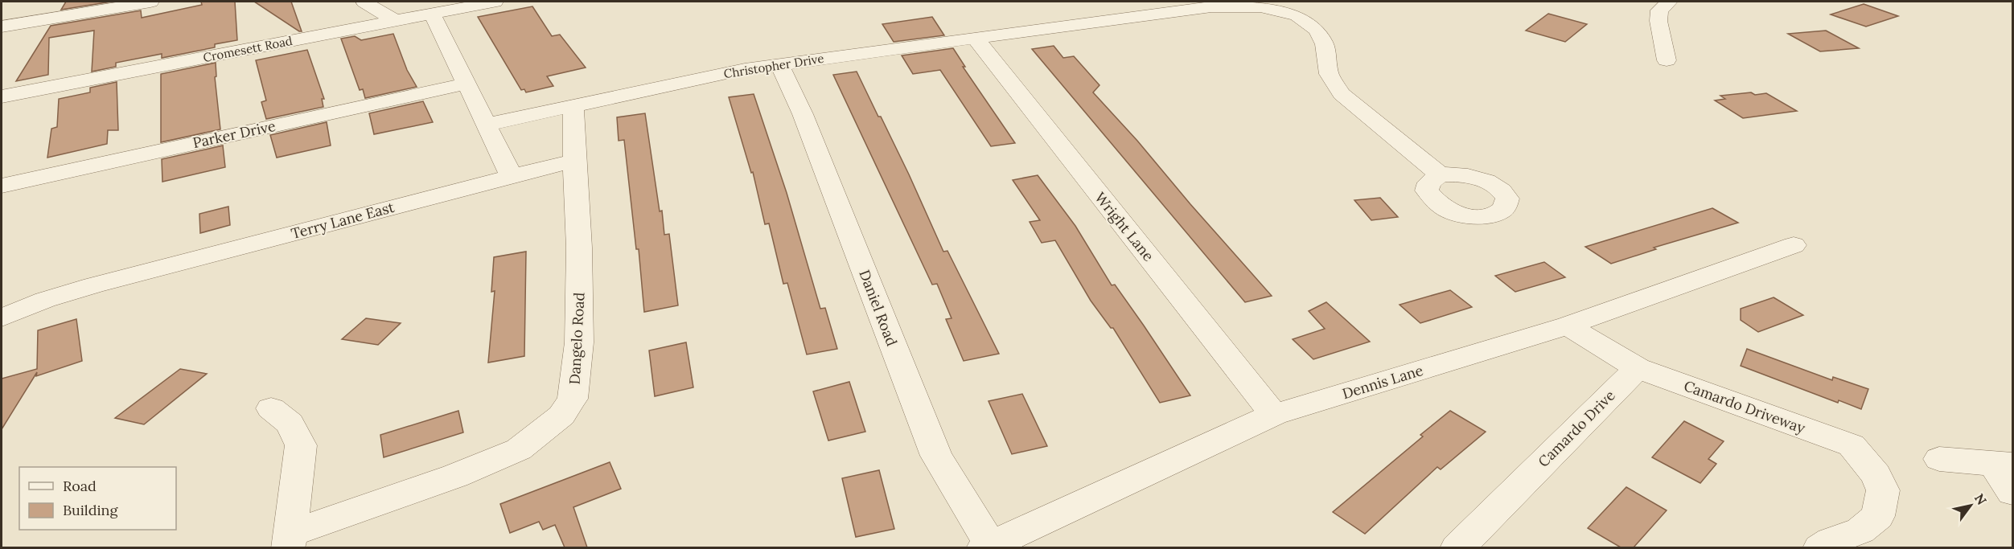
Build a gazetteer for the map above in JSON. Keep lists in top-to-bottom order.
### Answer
{
  "streets": {
    "street": [
      "Cromesett Road",
      "Christopher Drive",
      "Parker Drive",
      "Terry Lane East",
      "Wright Lane",
      "Daniel Road",
      "Dangelo Road",
      "Dennis Lane",
      "Camardo Driveway",
      "Camardo Drive"
    ]
  },
  "crossings": [
    ["Christopher Drive", "Wright Lane"],
    ["Christopher Drive", "Daniel Road"],
    ["Christopher Drive", "Dangelo Road"],
    ["Terry Lane East", "Dangelo Road"],
    ["Wright Lane", "Dennis Lane"],
    ["Daniel Road", "Dennis Lane"],
    ["Camardo Driveway", "Camardo Drive"]
  ],
  "legend": ["Road", "Building"],
  "north": "top right"
}
